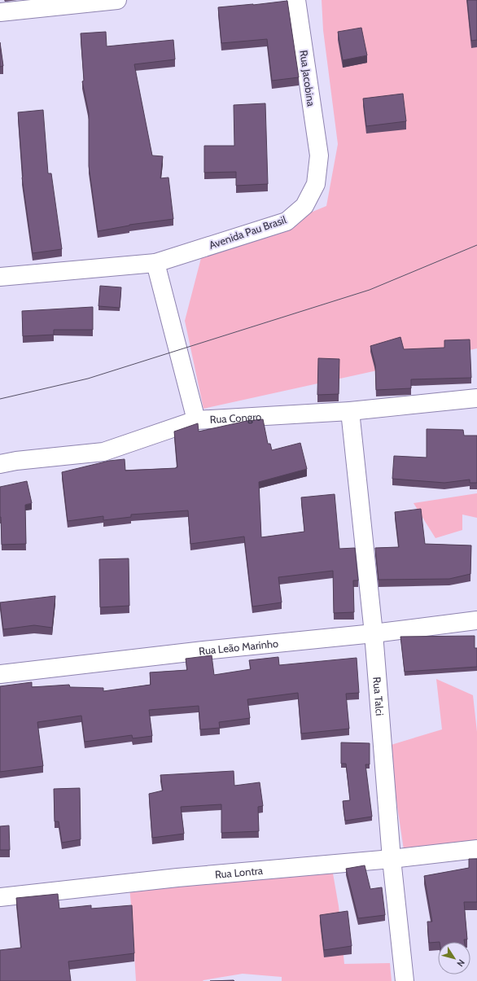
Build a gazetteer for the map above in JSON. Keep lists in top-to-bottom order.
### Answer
{
  "streets": {
    "street": [
      "Rua Jacobina",
      "Avenida Pau Brasil",
      "Rua Congro",
      "Rua Leão Marinho",
      "Rua Talci",
      "Rua Lontra"
    ]
  },
  "crossings": [
    ["Rua Jacobina", "Avenida Pau Brasil"],
    ["Rua Congro", "Rua Talci"],
    ["Rua Leão Marinho", "Rua Talci"],
    ["Rua Talci", "Rua Lontra"]
  ],
  "north": "bottom right"
}
